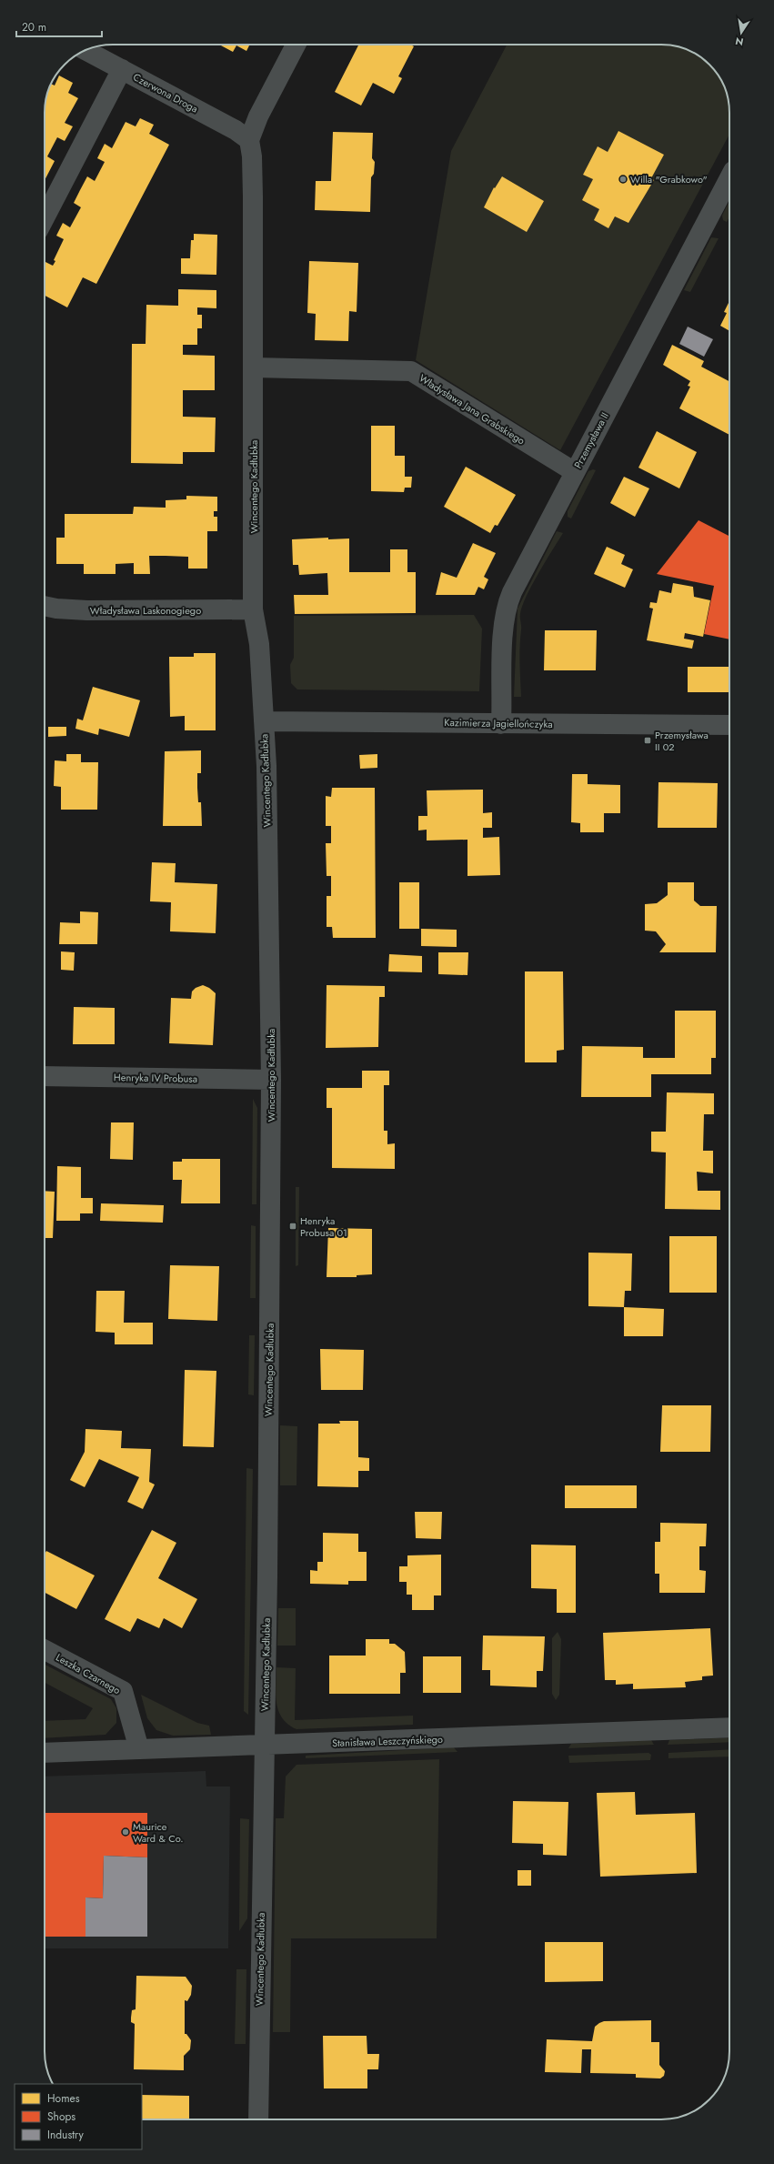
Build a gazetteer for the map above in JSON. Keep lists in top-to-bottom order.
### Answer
{
  "streets": {
    "street": [
      "Czerwona Droga",
      "Władysława Jana Grabskiego",
      "Przemysława II",
      "Wincentego Kadłubka",
      "Władysława Laskonogiego",
      "Kazimierza Jagiellończyka",
      "Henryka IV Probusa",
      "Leszka Czarnego",
      "Stanisława Leszczyńskiego"
    ]
  },
  "crossings": [
    ["Czerwona Droga", "Wincentego Kadłubka"],
    ["Władysława Jana Grabskiego", "Przemysława II"],
    ["Władysława Jana Grabskiego", "Wincentego Kadłubka"],
    ["Przemysława II", "Kazimierza Jagiellończyka"],
    ["Wincentego Kadłubka", "Władysława Laskonogiego"],
    ["Wincentego Kadłubka", "Kazimierza Jagiellończyka"],
    ["Wincentego Kadłubka", "Henryka IV Probusa"],
    ["Wincentego Kadłubka", "Stanisława Leszczyńskiego"],
    ["Leszka Czarnego", "Stanisława Leszczyńskiego"]
  ],
  "places": {
    "other": ["Willa \"Grabkowo\"", "Maurice Ward & Co."],
    "transit": ["Przemysława II 02", "Henryka Probusa 01"]
  },
  "legend": ["Homes", "Shops", "Industry"],
  "scale_bar": "20 m",
  "north": "bottom"
}
